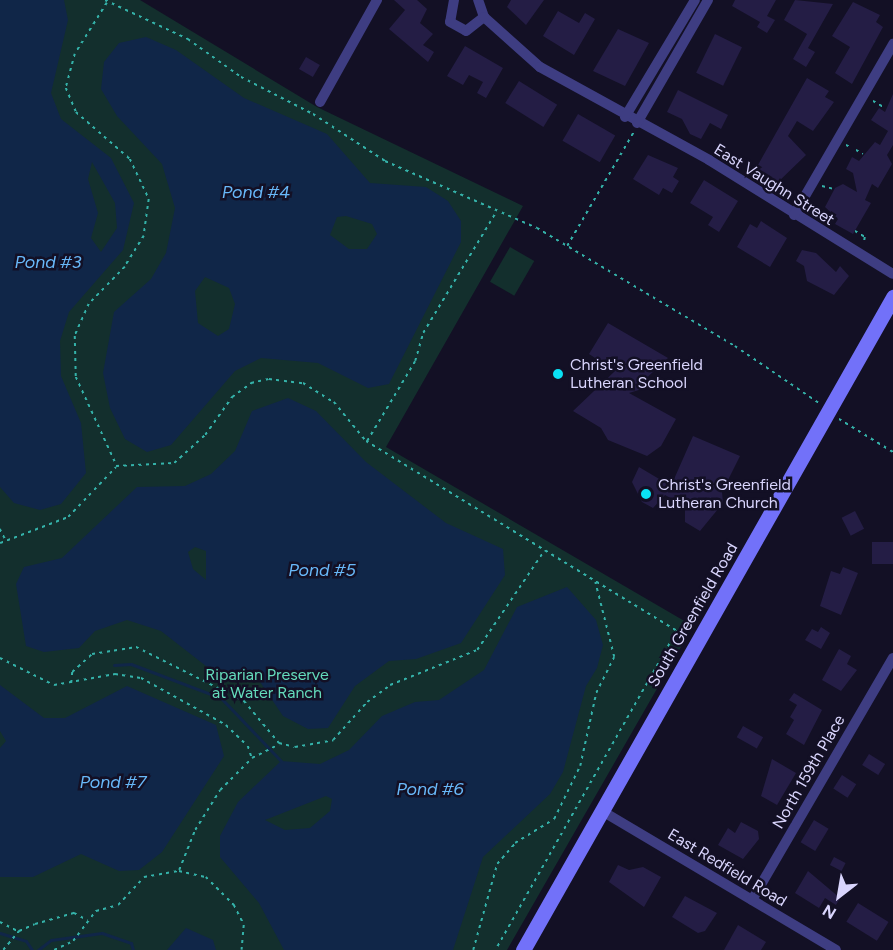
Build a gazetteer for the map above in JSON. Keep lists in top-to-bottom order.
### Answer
{
  "streets": {
    "main road": ["South Greenfield Road"],
    "street": ["East Vaughn Street", "North 159th Place", "East Redfield Road"]
  },
  "crossings": [
    ["South Greenfield Road", "East Redfield Road"],
    ["North 159th Place", "East Redfield Road"]
  ],
  "water": [
    "Pond #4",
    "Pond #3",
    "Pond #5",
    "Pond #7",
    "Pond #6"
  ],
  "parks": ["Riparian Preserve at Water Ranch"],
  "places": ["Christ's Greenfield Lutheran School", "Christ's Greenfield Lutheran Church"],
  "north": "bottom left"
}
